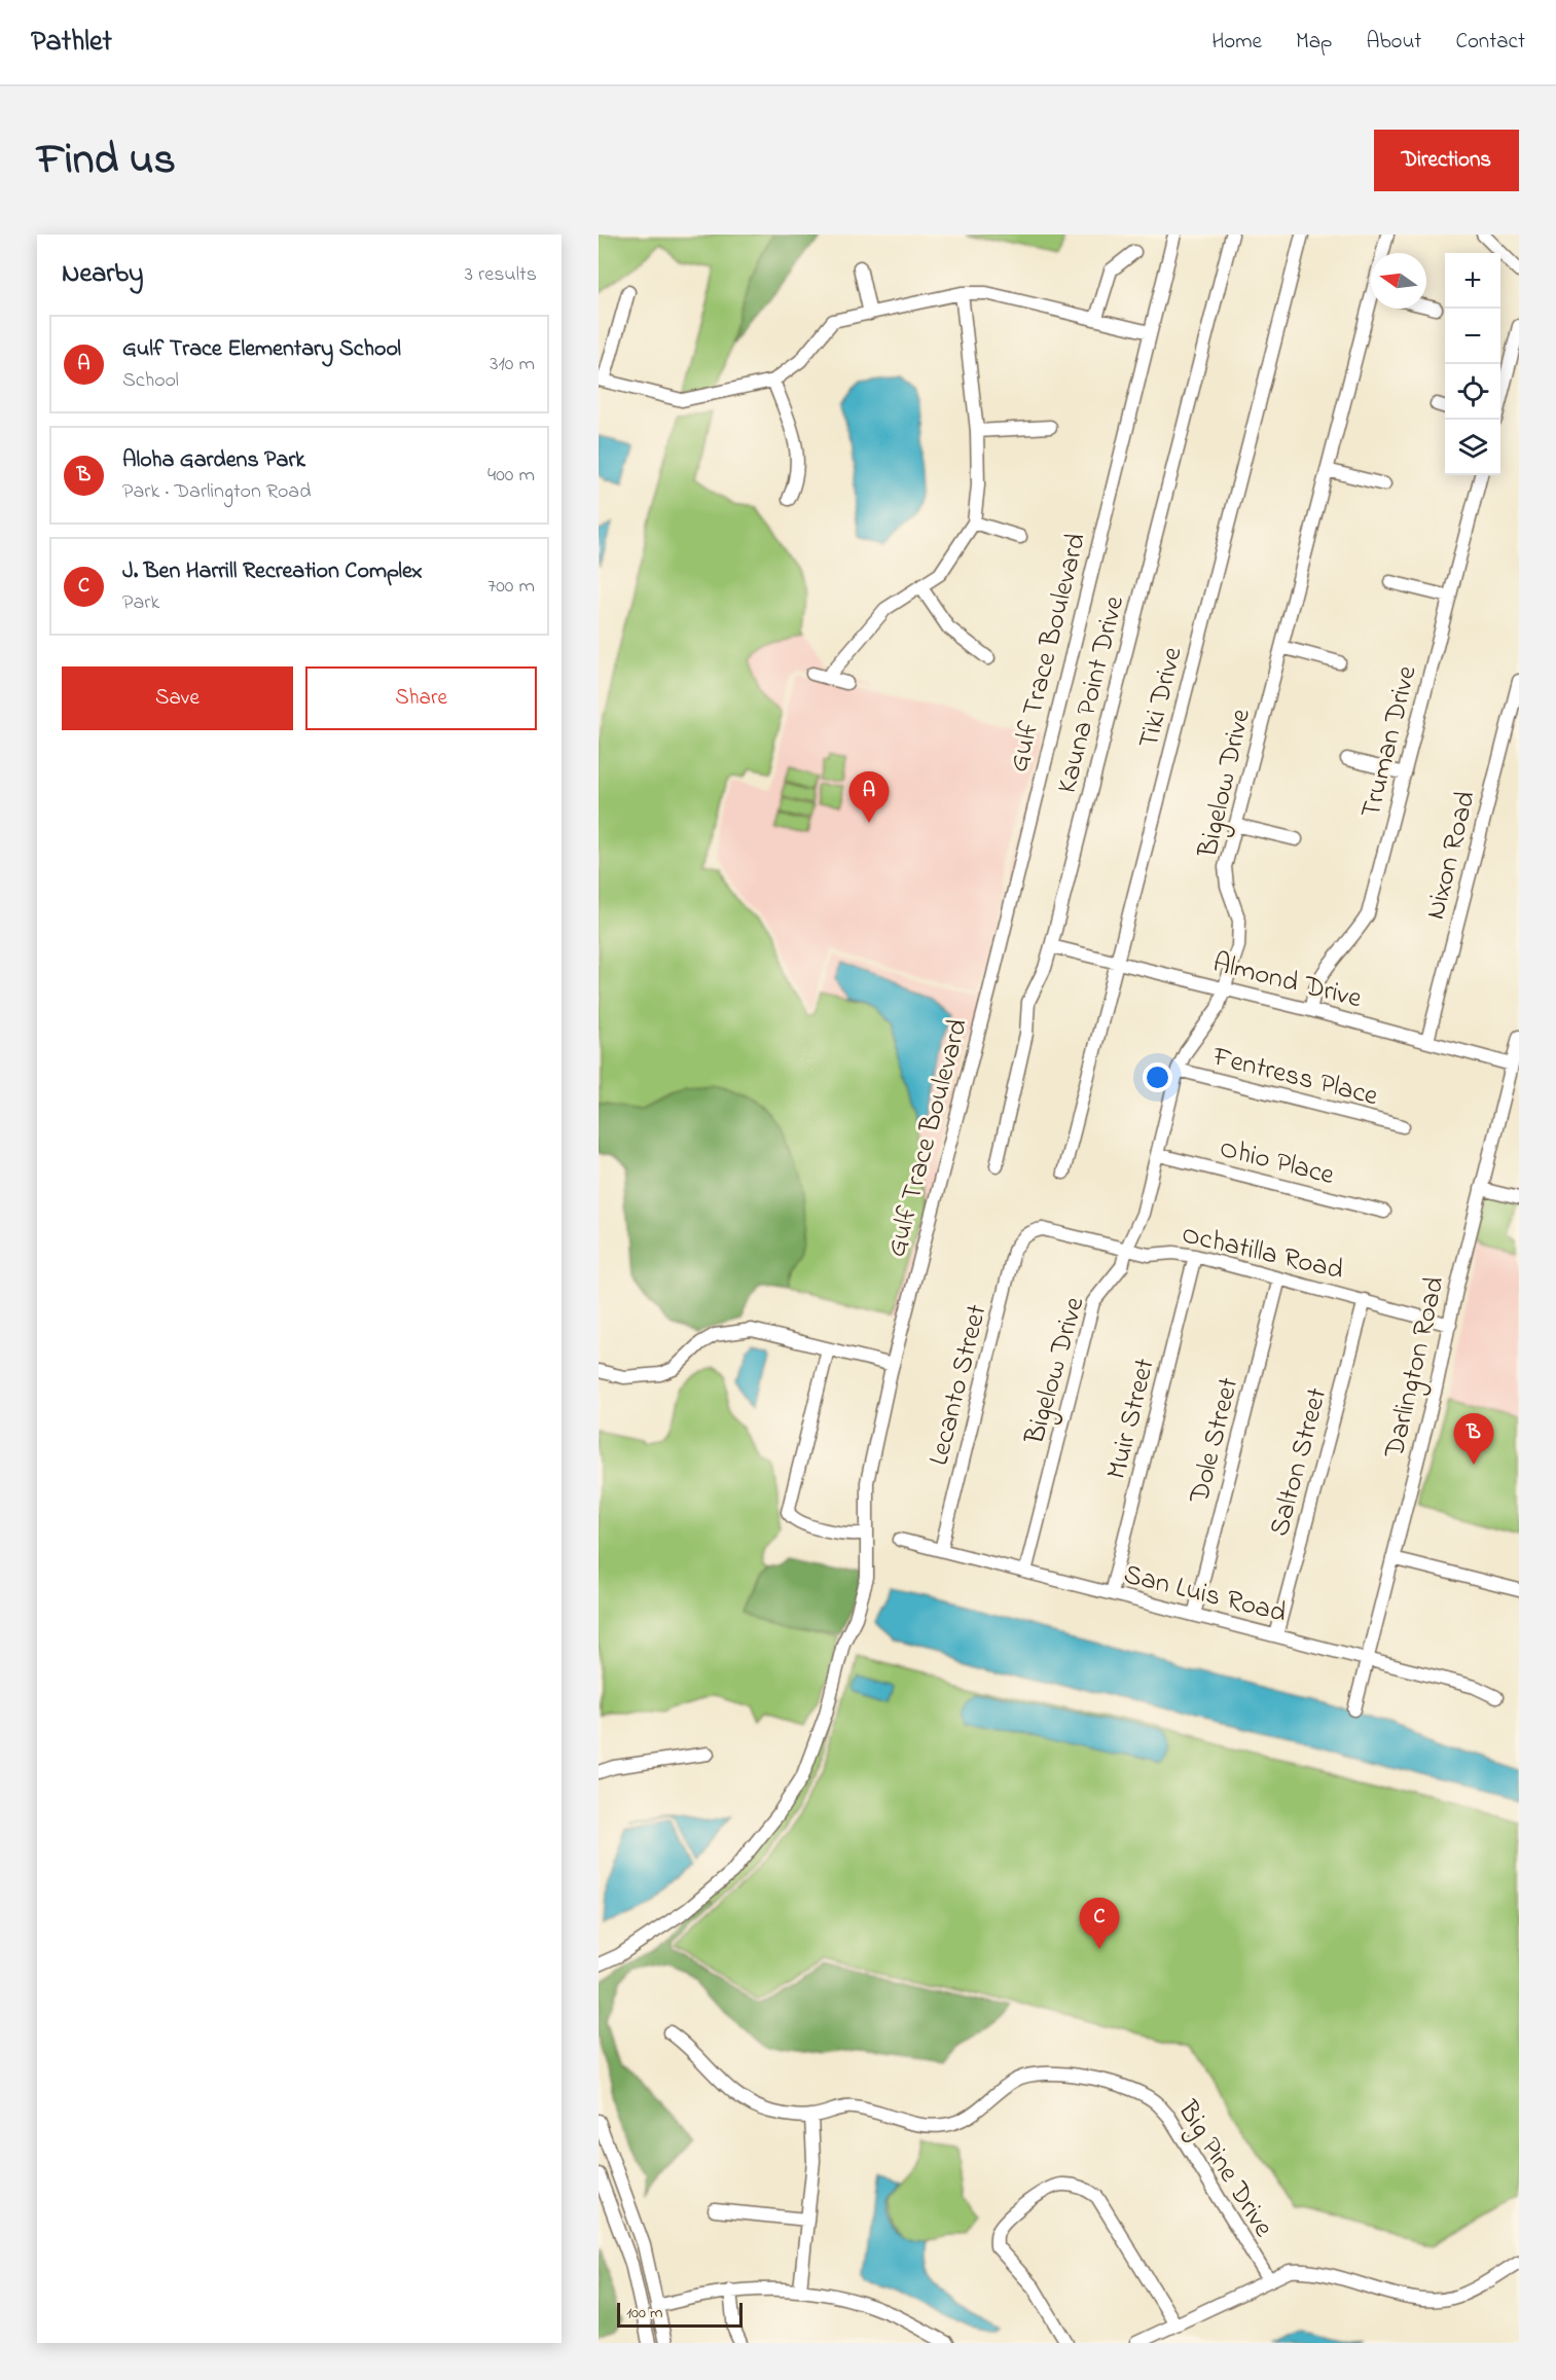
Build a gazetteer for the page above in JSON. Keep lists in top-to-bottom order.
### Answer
{
  "streets": {
    "street": [
      "Gulf Trace Boulevard",
      "Kauna Point Drive",
      "Tiki Drive",
      "Truman Drive",
      "Bigelow Drive",
      "Nixon Road",
      "Almond Drive",
      "Fentress Place",
      "Ohio Place",
      "Ochatilla Road",
      "Darlington Road",
      "Lecanto Street",
      "Muir Street",
      "Dole Street",
      "Salton Street",
      "San Luis Road",
      "Big Pine Drive"
    ]
  },
  "crossings": [
    ["Kauna Point Drive", "Almond Drive"],
    ["Tiki Drive", "Almond Drive"],
    ["Truman Drive", "Almond Drive"],
    ["Bigelow Drive", "Almond Drive"],
    ["Bigelow Drive", "Fentress Place"],
    ["Bigelow Drive", "Ohio Place"],
    ["Bigelow Drive", "Ochatilla Road"],
    ["Bigelow Drive", "San Luis Road"],
    ["Nixon Road", "Almond Drive"],
    ["Almond Drive", "Darlington Road"],
    ["Ochatilla Road", "Darlington Road"],
    ["Ochatilla Road", "Lecanto Street"],
    ["Ochatilla Road", "Muir Street"],
    ["Ochatilla Road", "Dole Street"],
    ["Ochatilla Road", "Salton Street"],
    ["Darlington Road", "San Luis Road"],
    ["Lecanto Street", "San Luis Road"],
    ["Muir Street", "San Luis Road"],
    ["Dole Street", "San Luis Road"],
    ["Salton Street", "San Luis Road"]
  ],
  "scale_bar": "100 m",
  "north": "left",
  "page": {
    "header": "Pathlet",
    "nav": [
      "Home",
      "Map",
      "About",
      "Contact"
    ],
    "title": "Find us",
    "buttons": [
      "Directions",
      ["Save", "Share"]
    ],
    "heading": ["Nearby", "3 results"],
    "map_buttons": ["+", "−"],
    "list": [
      {
        "mark": "A",
        "name": "Gulf Trace Elementary School",
        "note": "School",
        "value": "310 m"
      },
      {
        "mark": "B",
        "name": "Aloha Gardens Park",
        "note": "Park · Darlington Road",
        "value": "400 m"
      },
      {
        "mark": "C",
        "name": "J. Ben Harrill Recreation Complex",
        "note": "Park",
        "value": "700 m"
      }
    ],
    "pins": ["A", "B", "C"],
    "scale": "100 m"
  }
}
